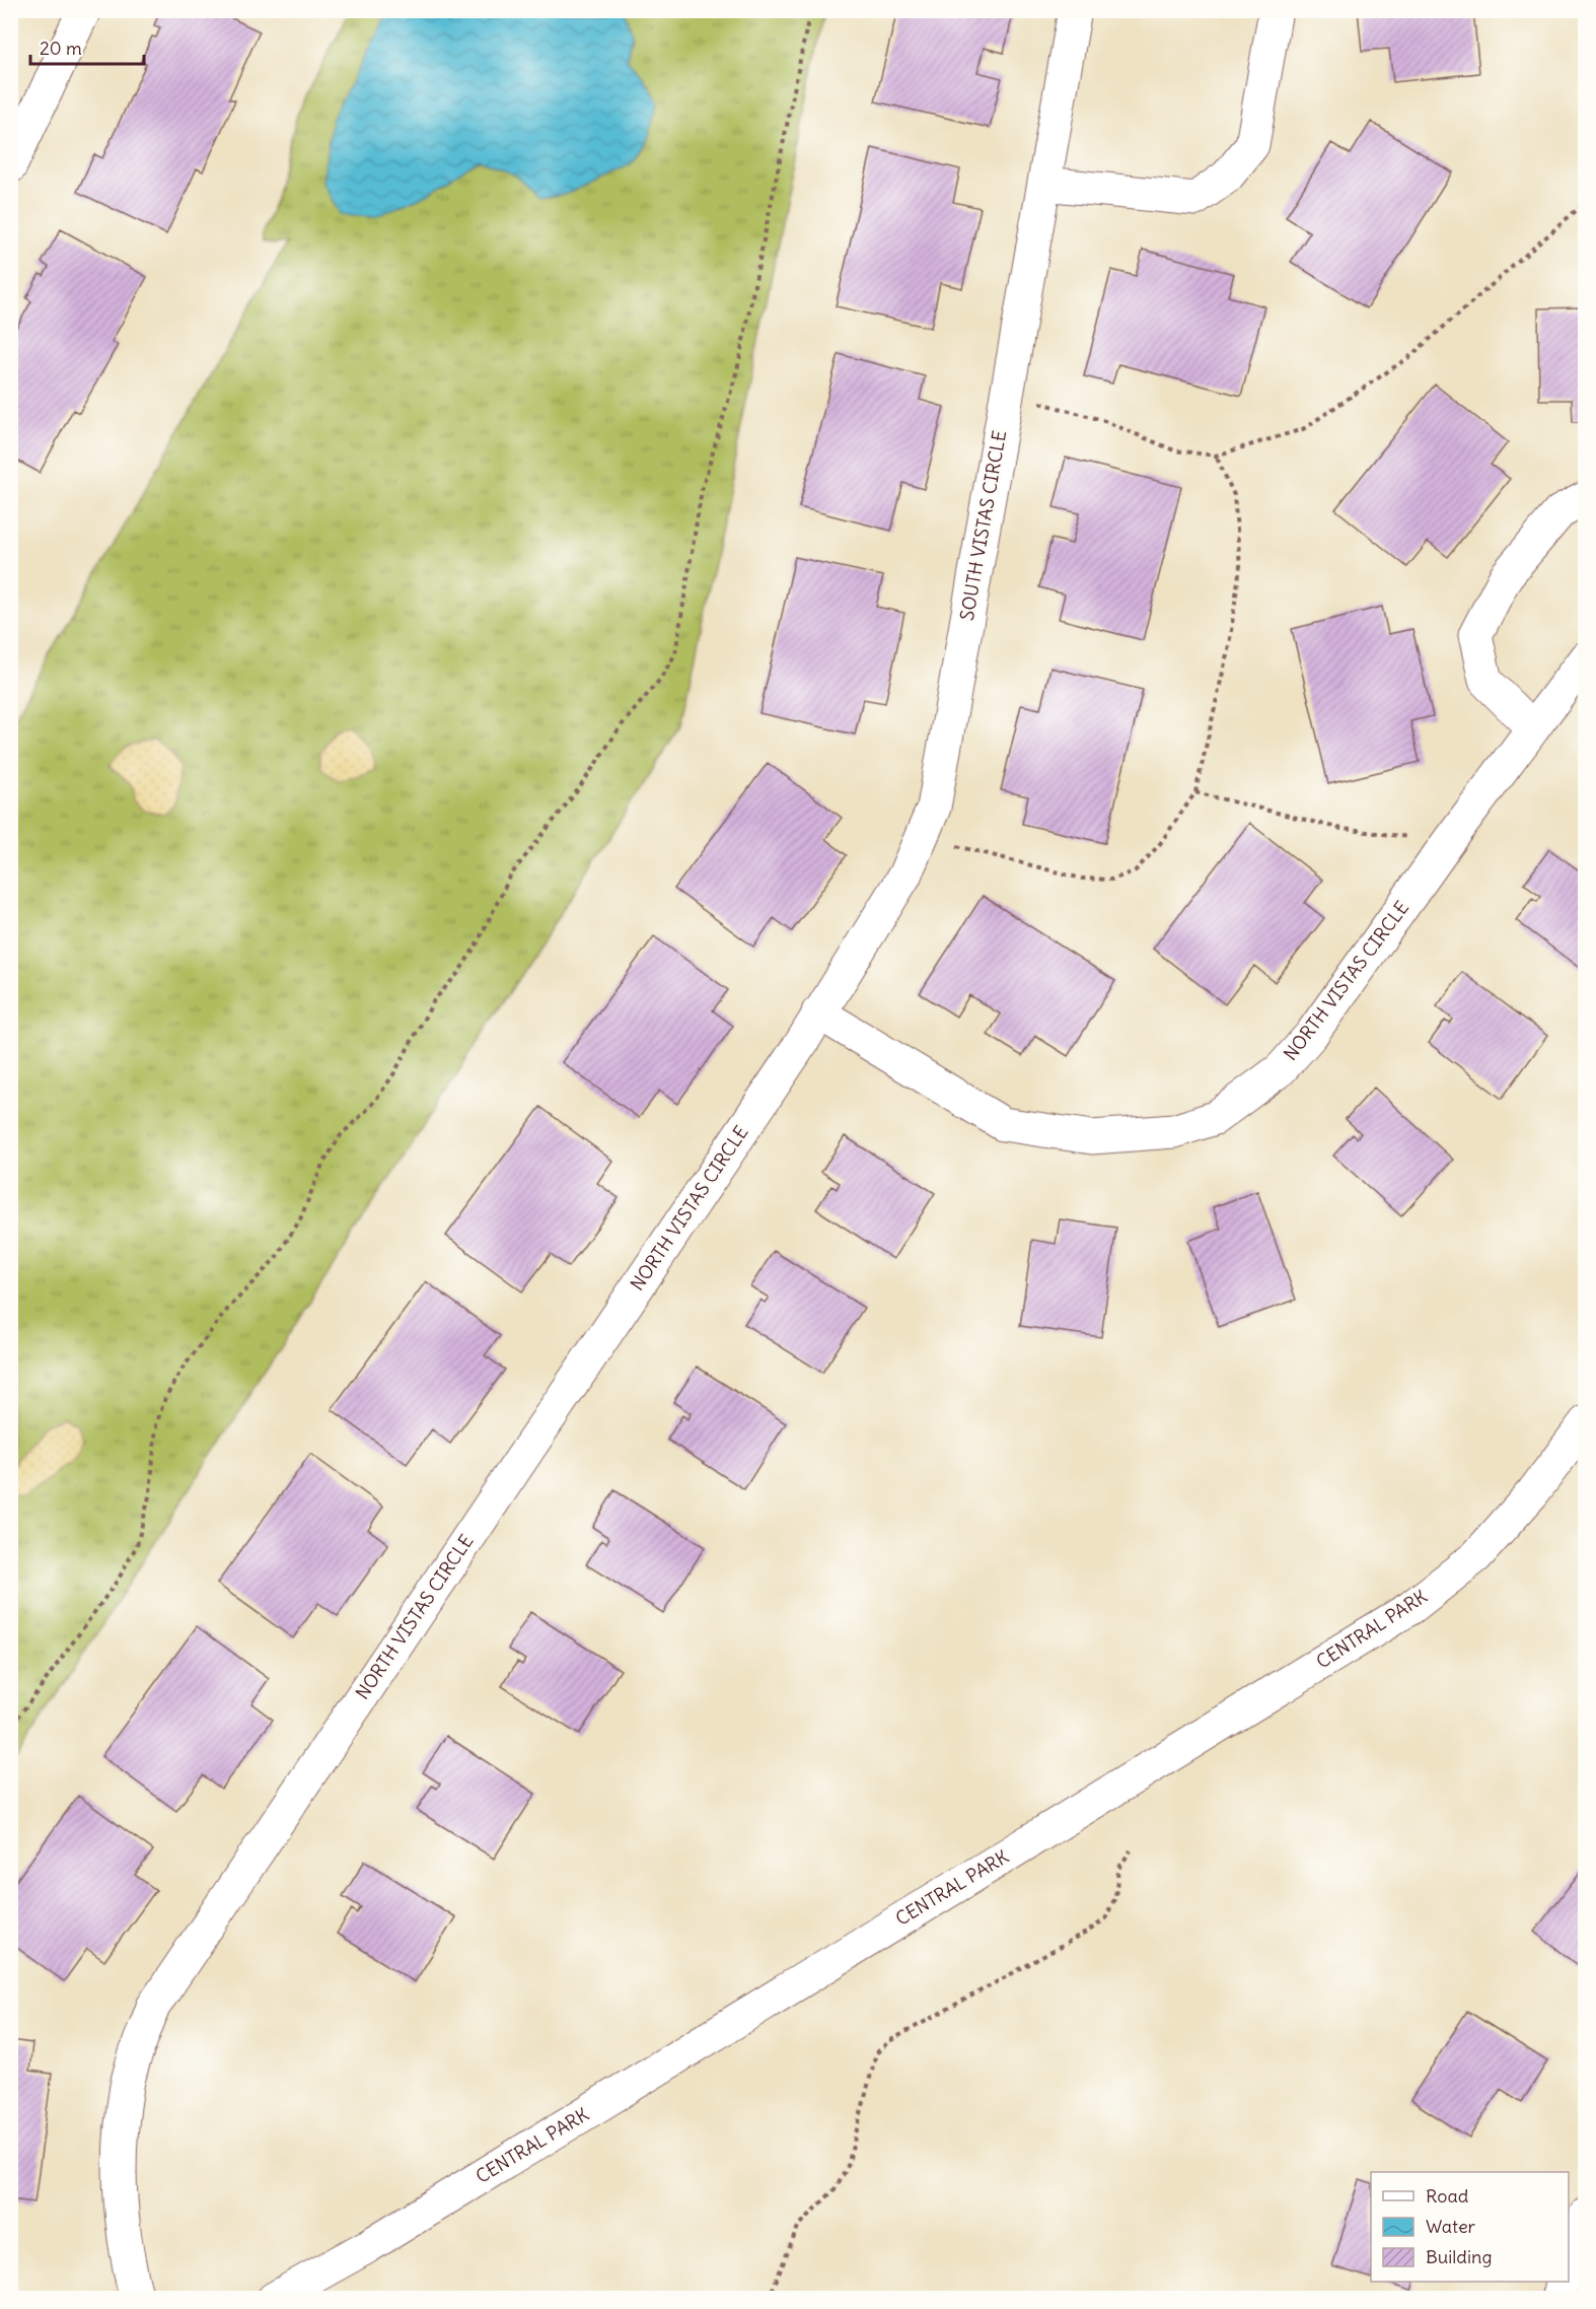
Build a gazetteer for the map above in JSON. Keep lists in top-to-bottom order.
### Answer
{
  "streets": {
    "street": ["SOUTH VISTAS CIRCLE", "NORTH VISTAS CIRCLE", "CENTRAL PARK"]
  },
  "crossings": [
    ["SOUTH VISTAS CIRCLE", "NORTH VISTAS CIRCLE"]
  ],
  "legend": ["Road", "Water", "Building"],
  "scale_bar": "20 m"
}
